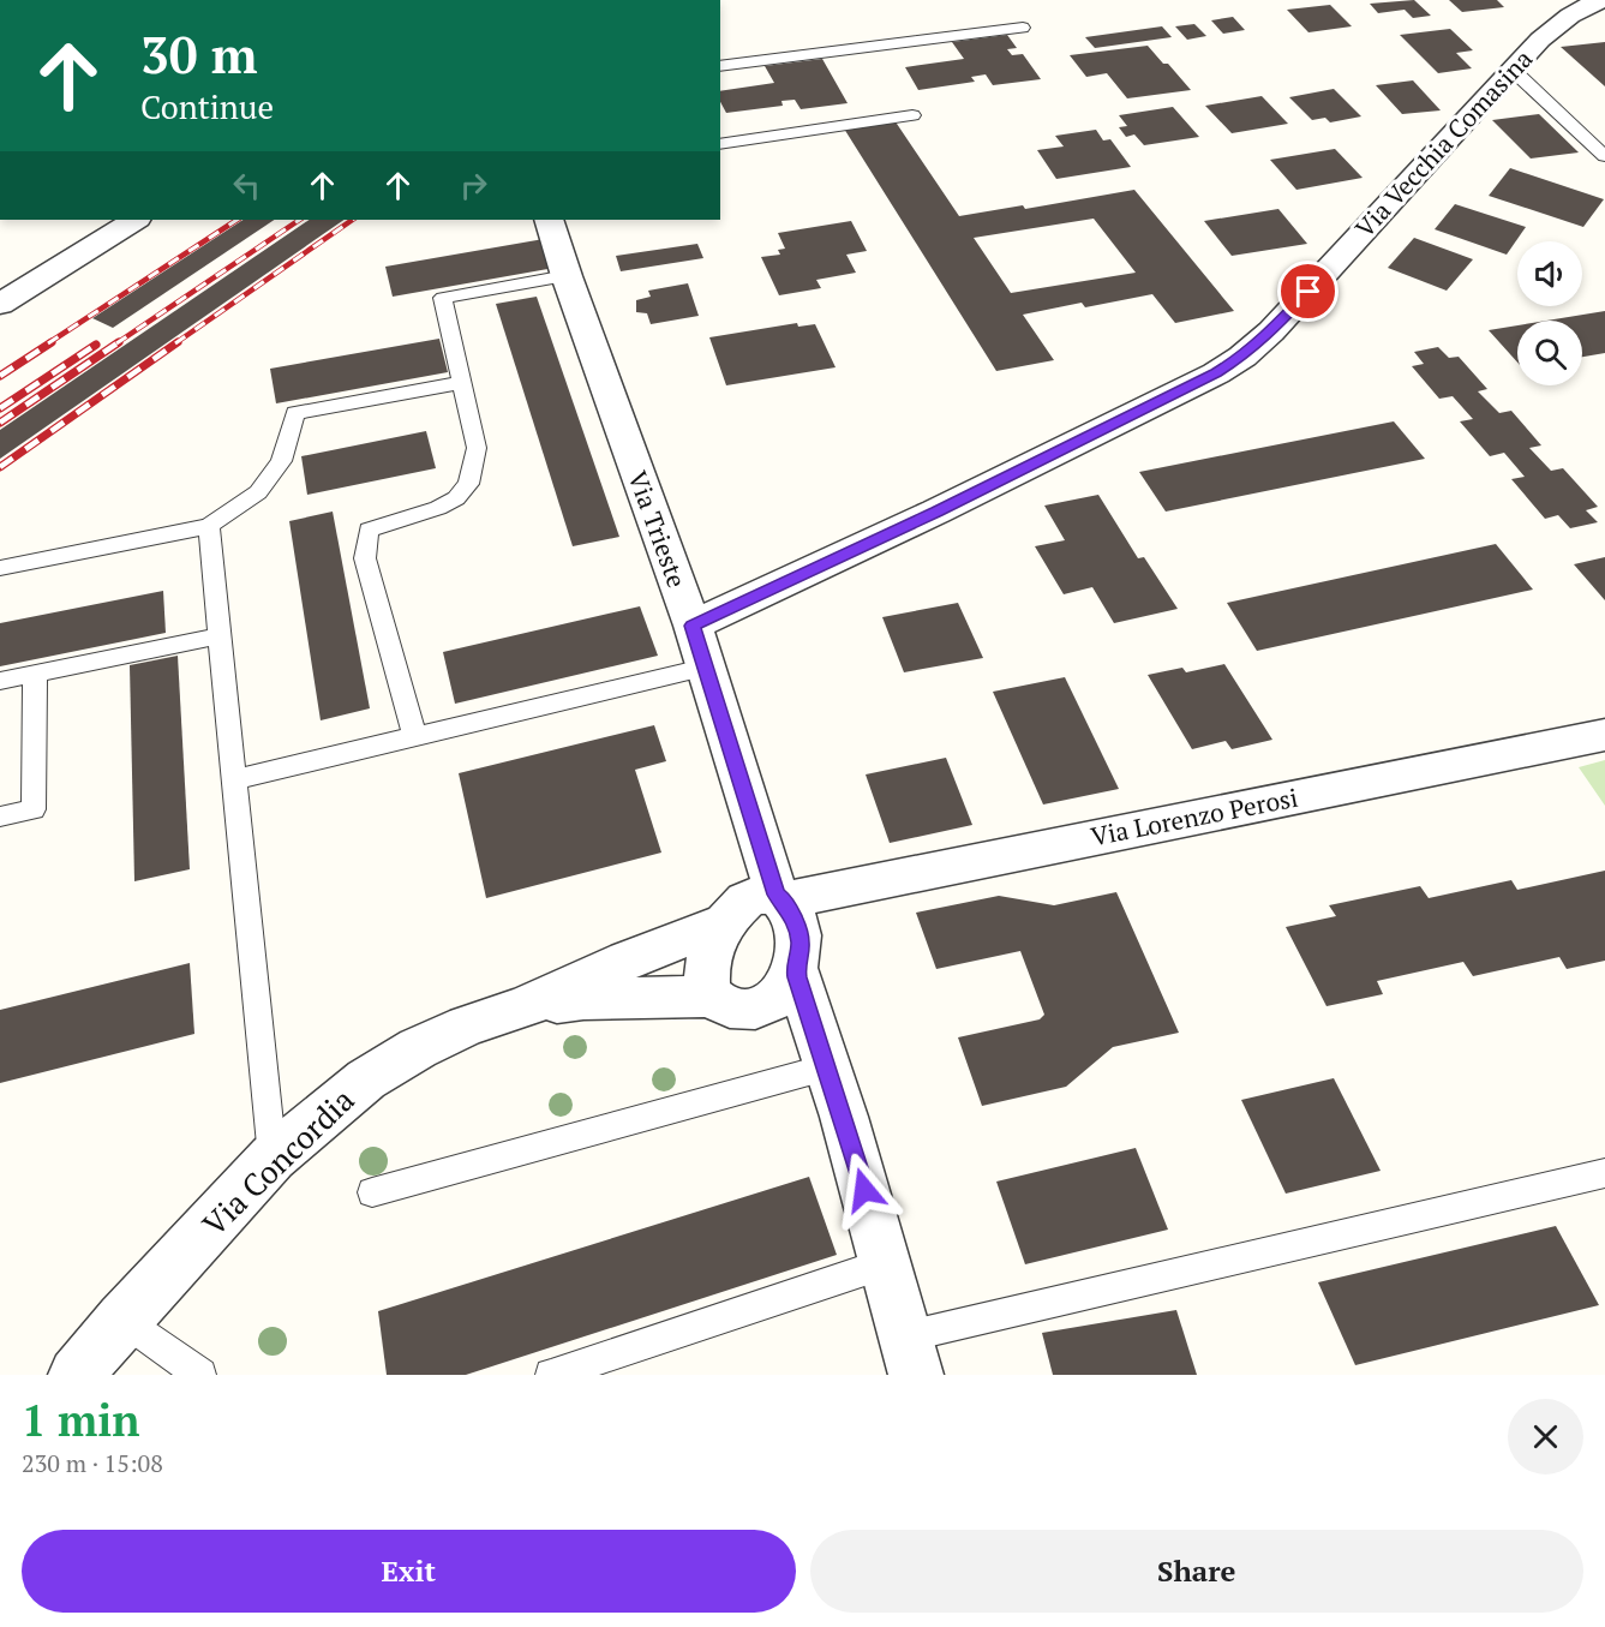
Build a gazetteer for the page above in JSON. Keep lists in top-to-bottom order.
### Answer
{
  "streets": {
    "street": [
      "Via Vecchia Comasina",
      "Via Trieste",
      "Via Lorenzo Perosi",
      "Via Concordia"
    ]
  },
  "crossings": [
    ["Via Vecchia Comasina", "Via Trieste"],
    ["Via Trieste", "Via Lorenzo Perosi"],
    ["Via Trieste", "Via Concordia"],
    ["Via Lorenzo Perosi", "Via Concordia"]
  ],
  "page": {
    "turn": ["30 m", "Continue"],
    "heading": ["1 min", "230 m · 15:08"],
    "buttons": ["Exit", "Share"]
  }
}
